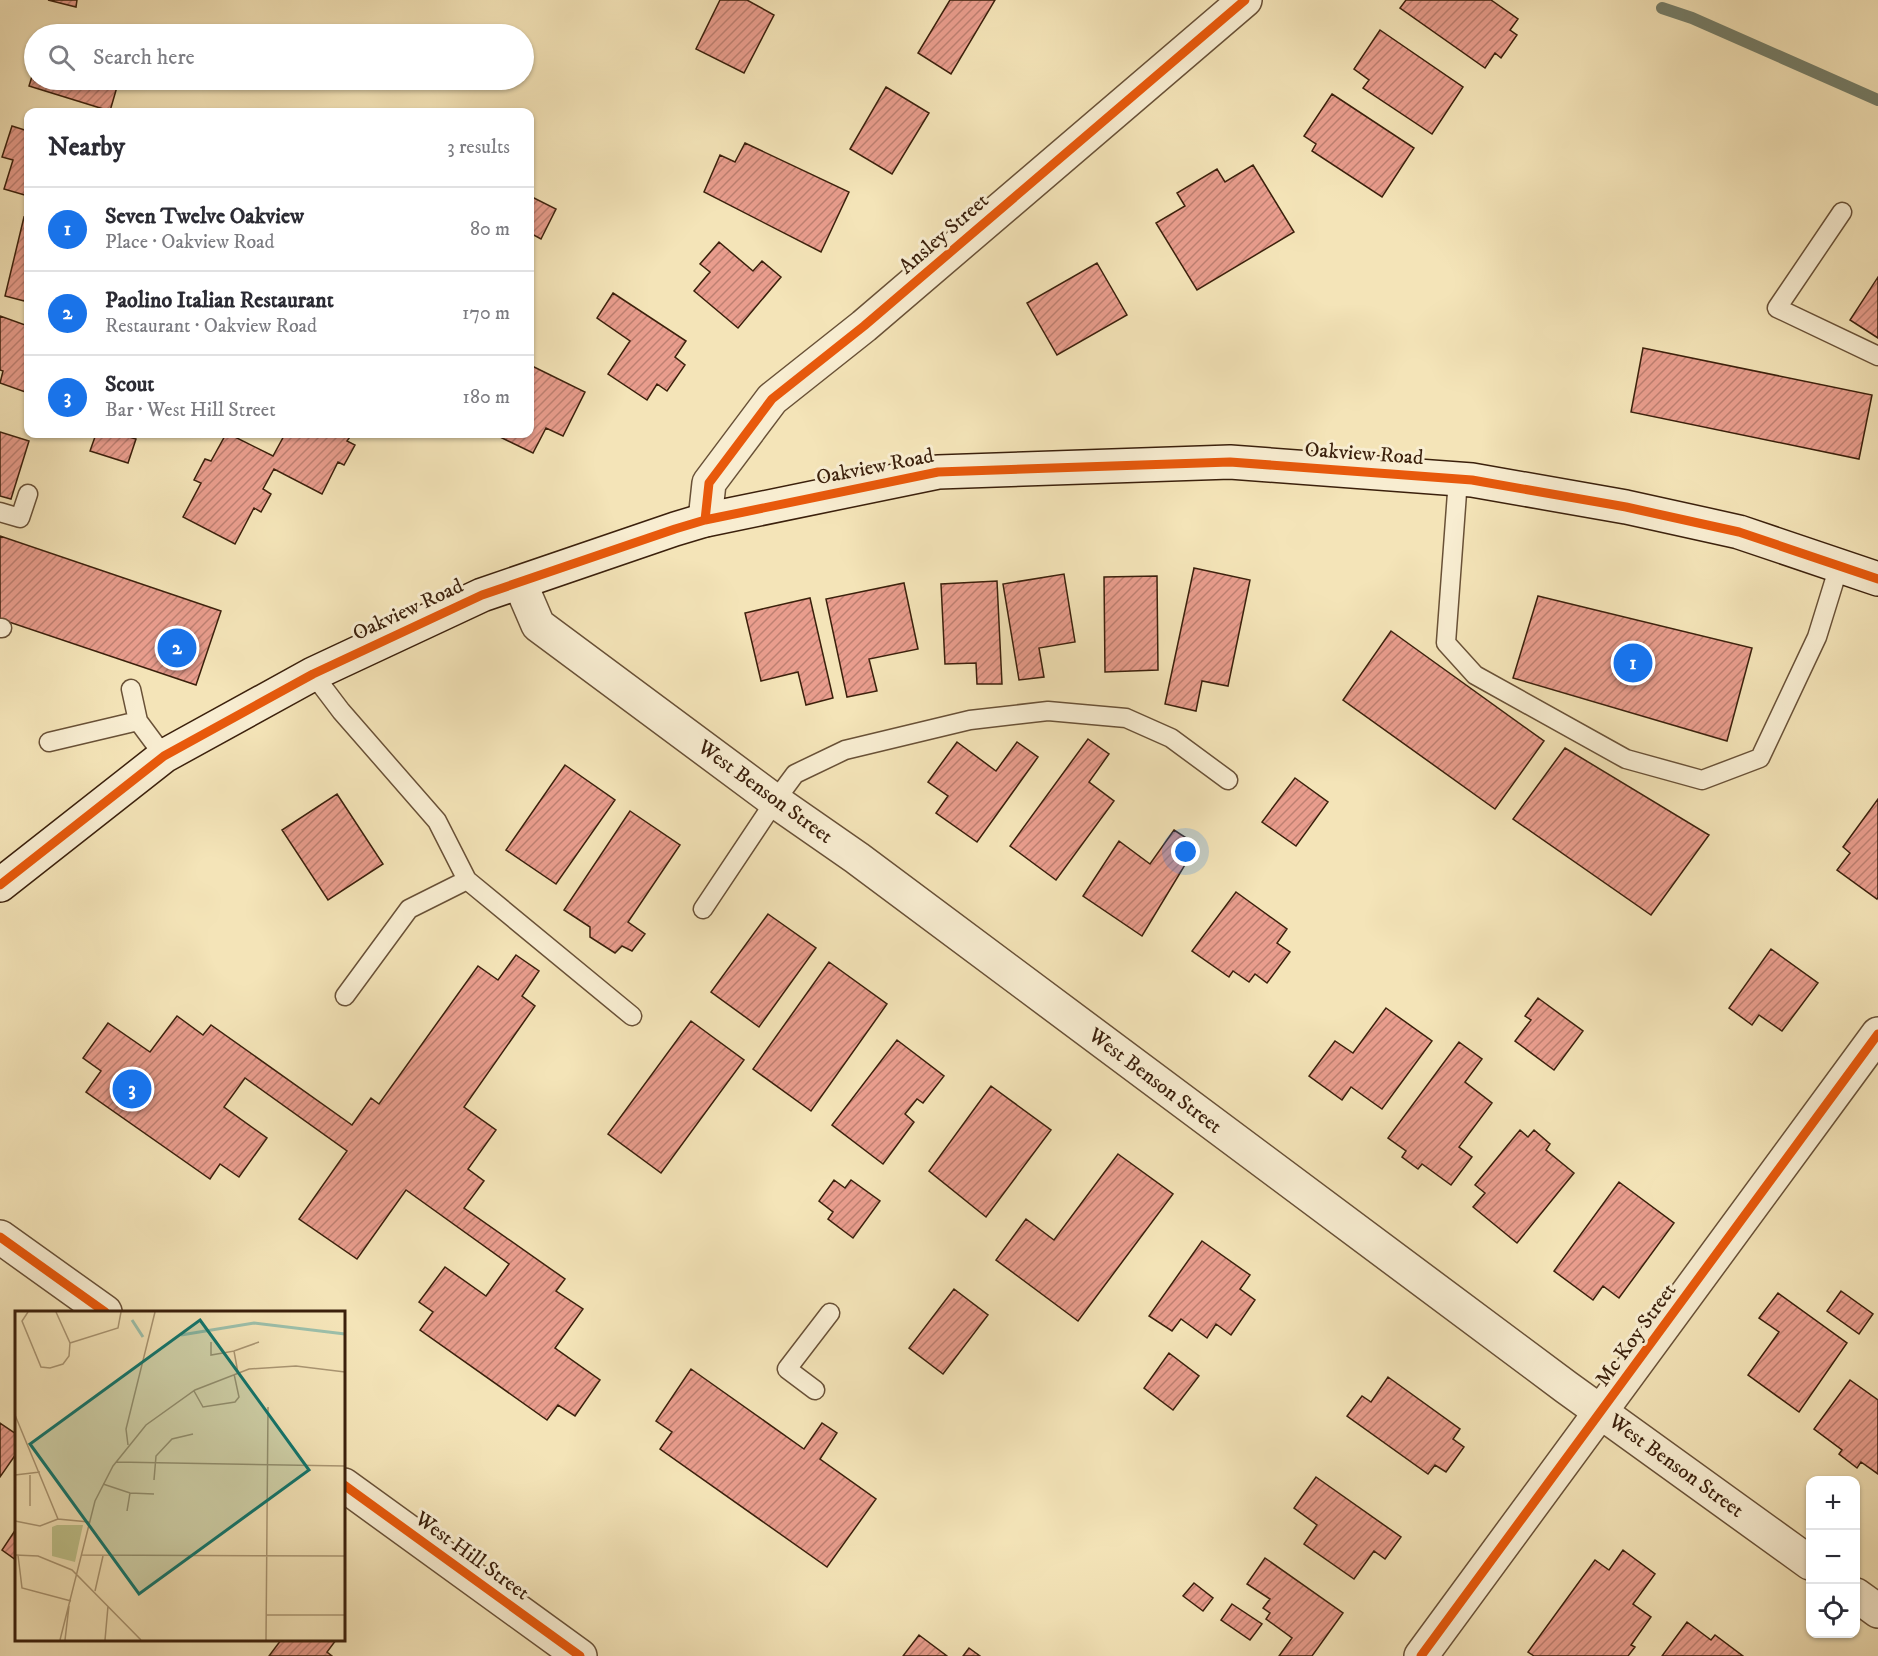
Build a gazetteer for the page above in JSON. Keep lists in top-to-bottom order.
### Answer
{
  "streets": {
    "street": [
      "Ansley Street",
      "Oakview Road",
      "West Benson Street",
      "Mc Koy Street",
      "West Hill Street"
    ]
  },
  "crossings": [
    ["Ansley Street", "Oakview Road"],
    ["Oakview Road", "West Benson Street"],
    ["West Benson Street", "Mc Koy Street"]
  ],
  "page": {
    "search": "Search here",
    "heading": ["Nearby", "3 results"],
    "list": [
      {
        "mark": "1",
        "name": "Seven Twelve Oakview",
        "note": "Place · Oakview Road",
        "value": "80 m"
      },
      {
        "mark": "2",
        "name": "Paolino Italian Restaurant",
        "note": "Restaurant · Oakview Road",
        "value": "170 m"
      },
      {
        "mark": "3",
        "name": "Scout",
        "note": "Bar · West Hill Street",
        "value": "180 m"
      }
    ],
    "pins": ["2", "1", "3"],
    "map_buttons": ["+", "−"]
  }
}
